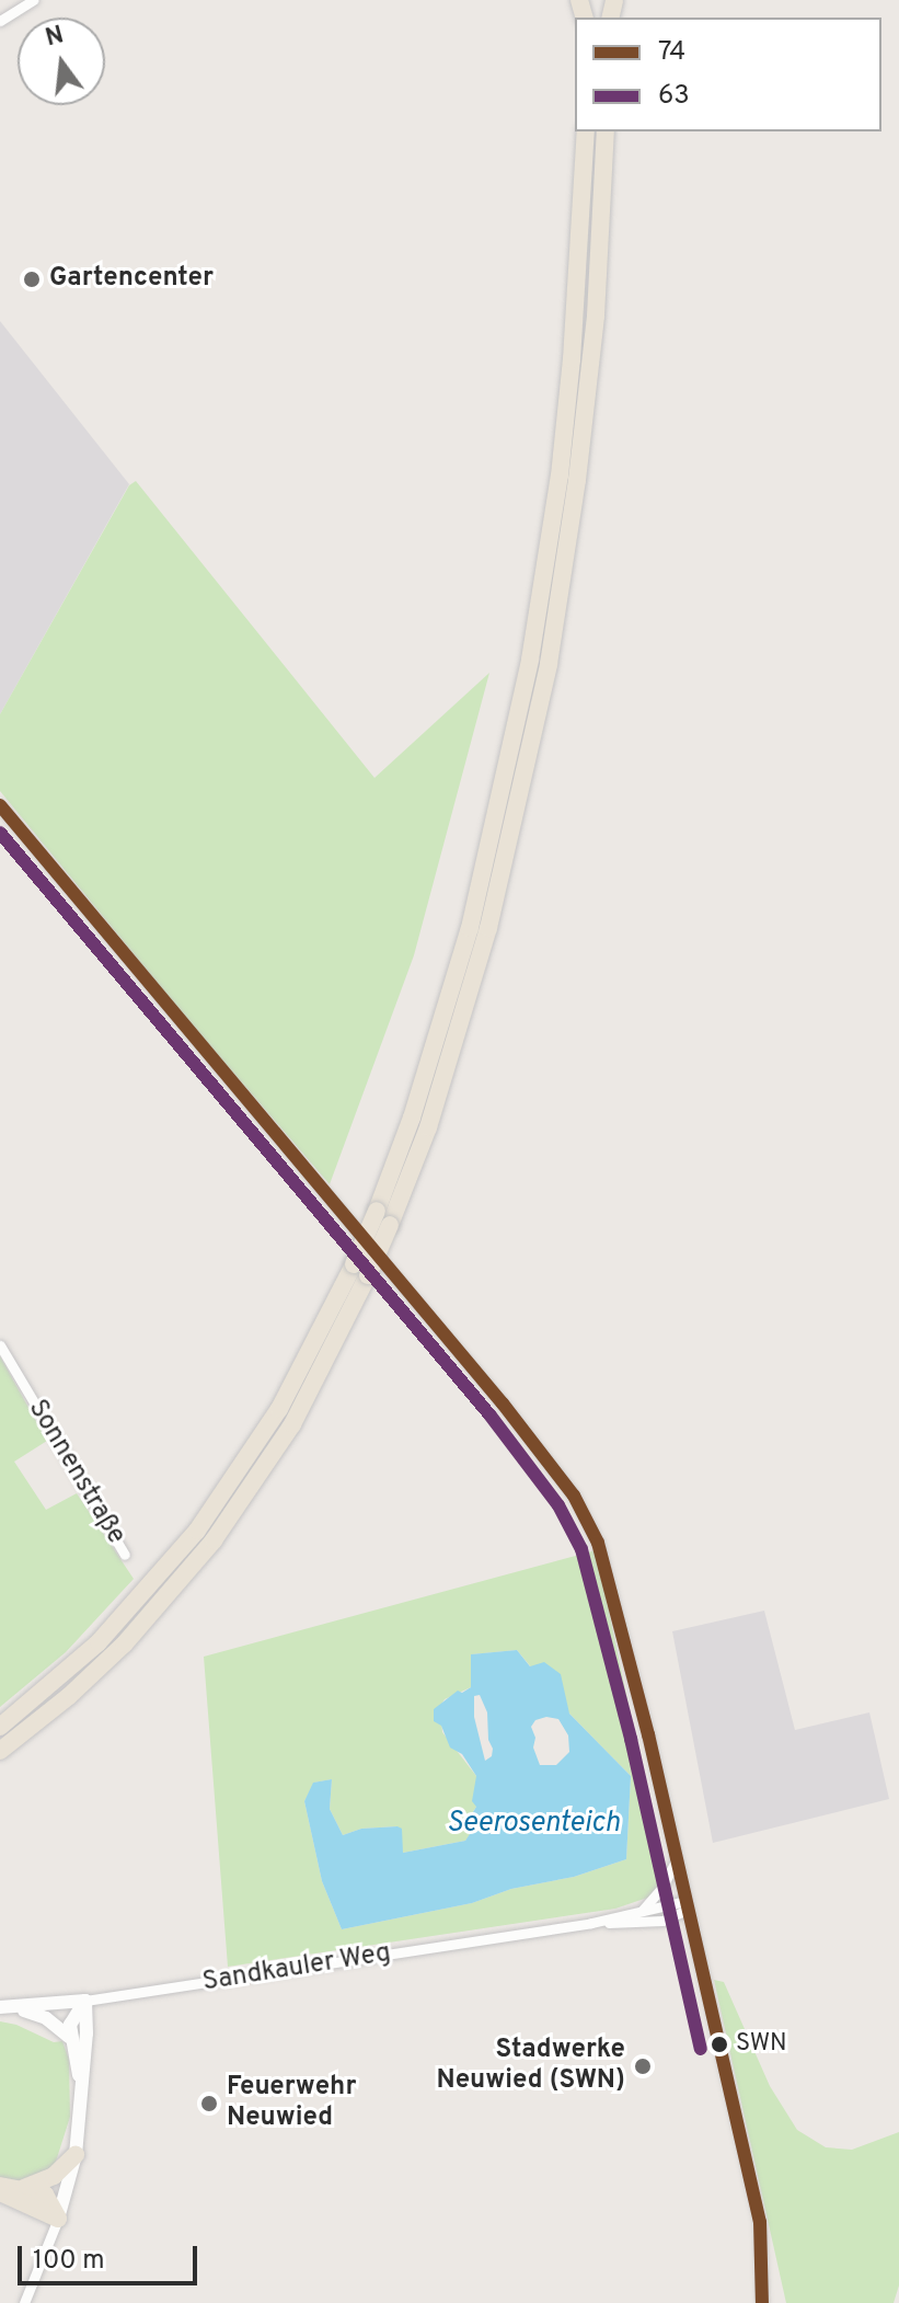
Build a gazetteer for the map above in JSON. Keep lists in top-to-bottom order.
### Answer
{
  "streets": {
    "street": ["Sonnenstraße", "Sandkauler Weg"]
  },
  "water": ["Seerosenteich"],
  "places": [
    "Gartencenter",
    "SWN",
    "Stadwerke Neuwied (SWN)",
    "Feuerwehr Neuwied"
  ],
  "lines": ["transit line 74", "transit line 63"],
  "legend": ["74", "63"],
  "scale_bar": "100 m",
  "north": "top"
}
